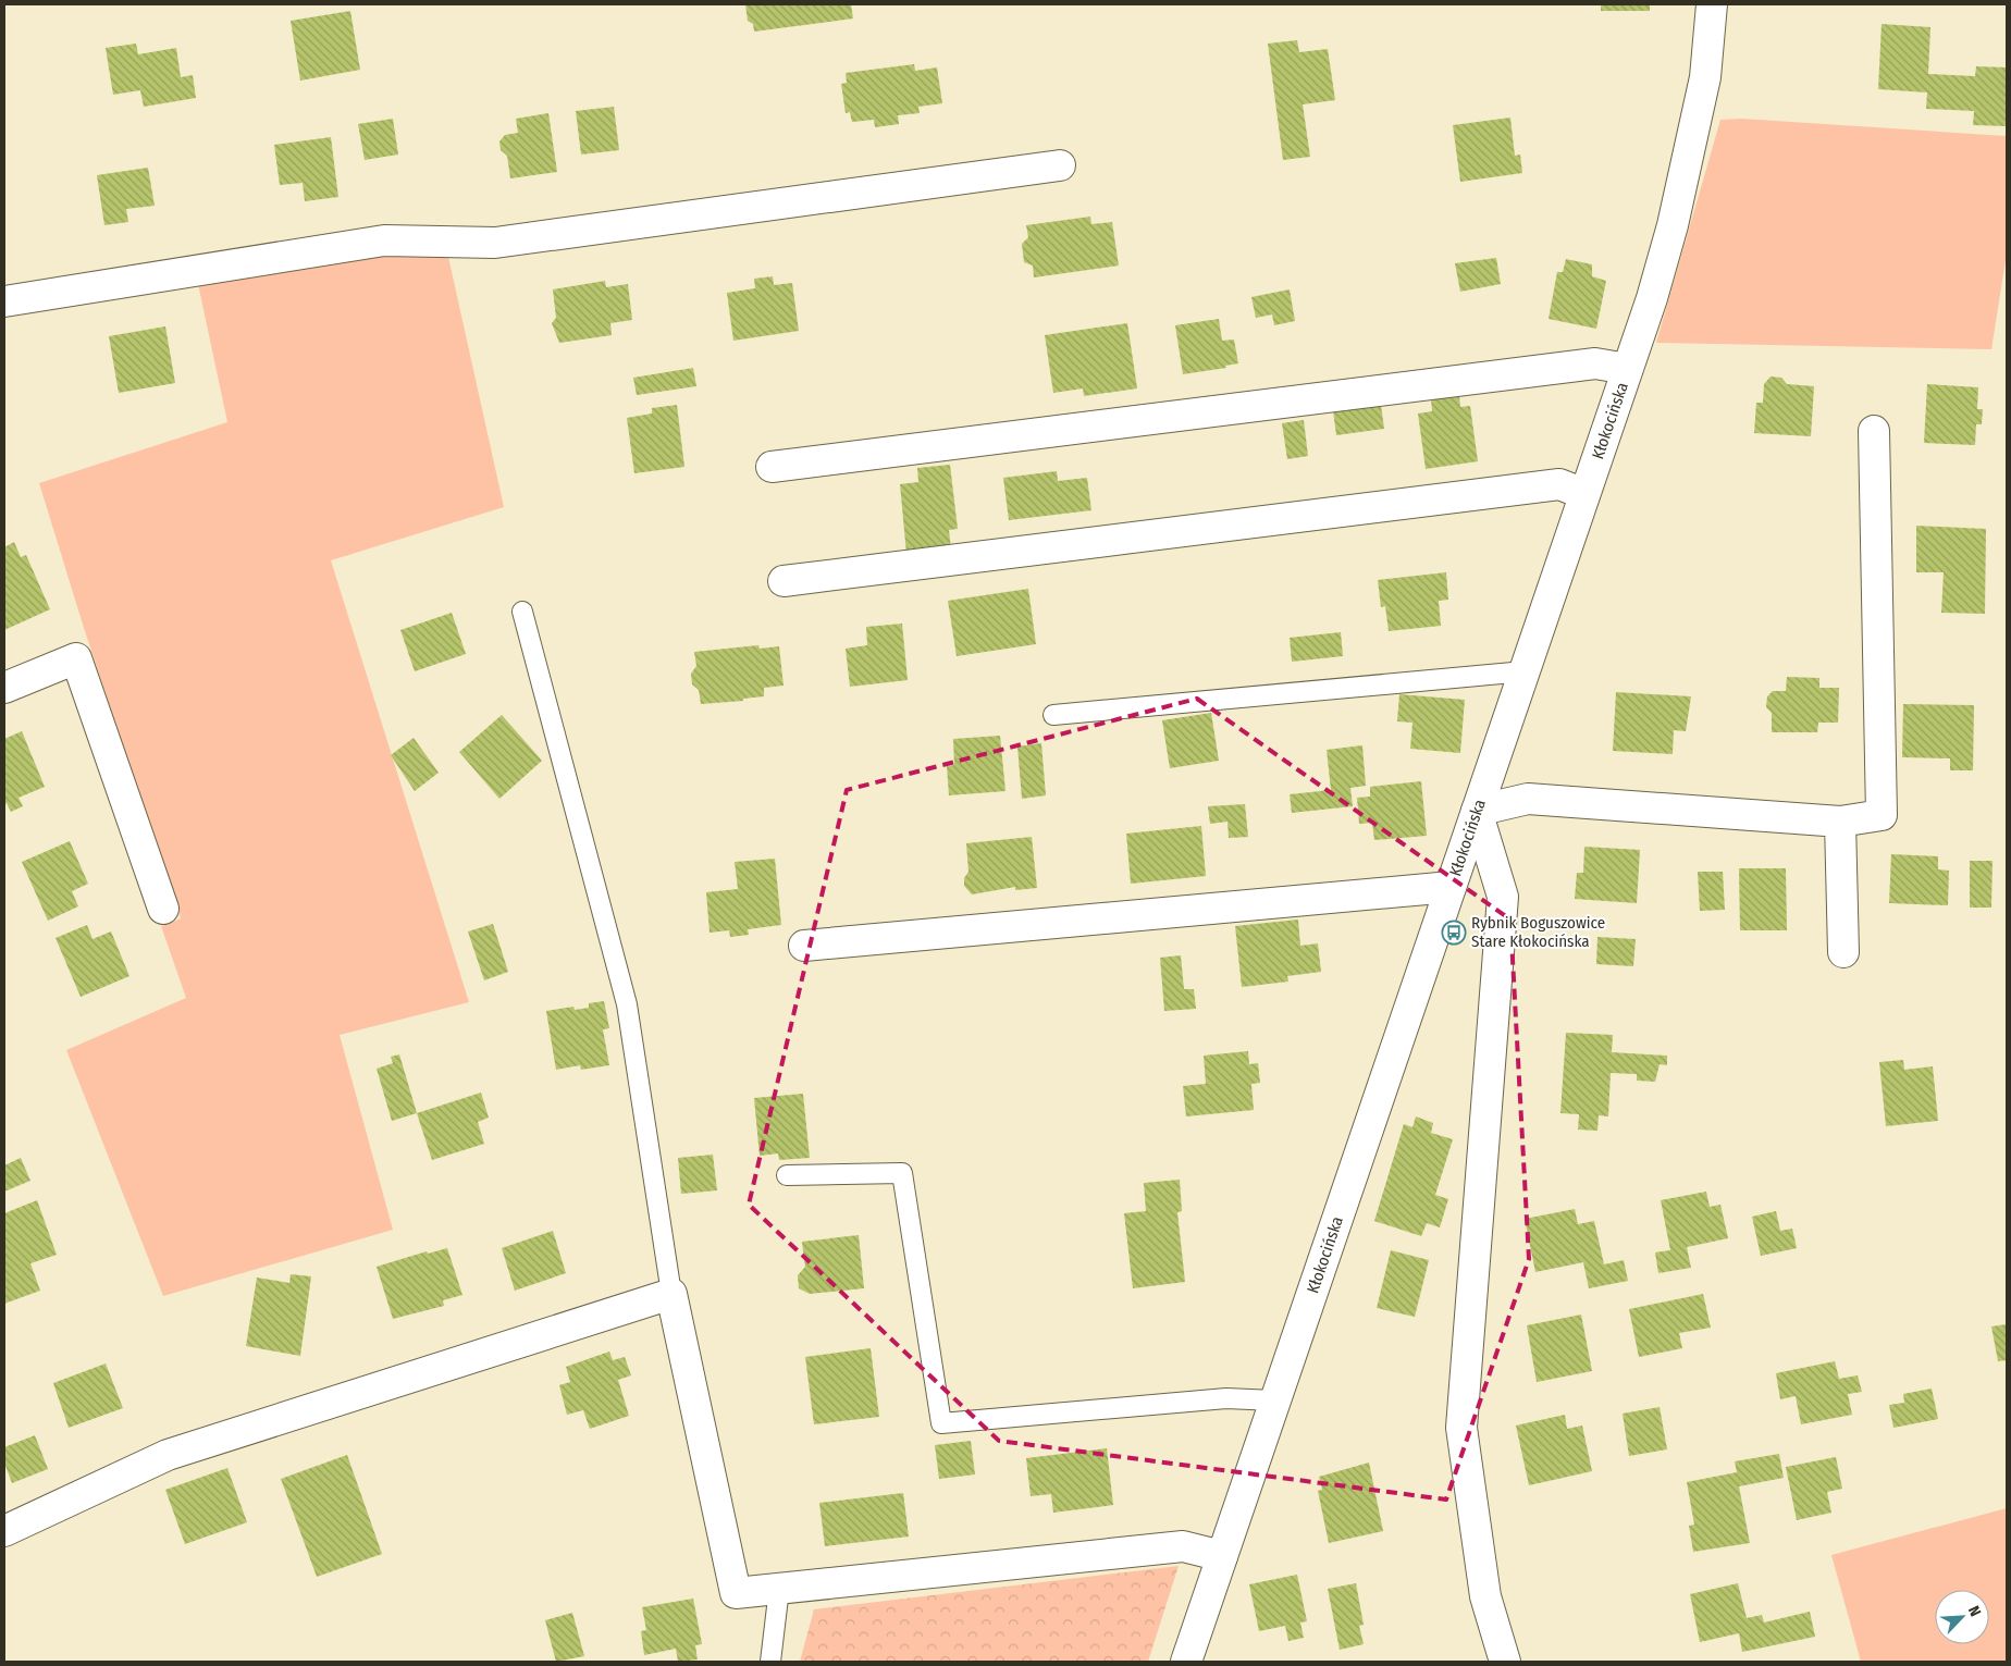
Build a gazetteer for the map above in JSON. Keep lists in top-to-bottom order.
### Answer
{
  "streets": {
    "street": ["Kłokocińska"]
  },
  "places": {
    "bus stop": ["Rybnik Boguszowice Stare Kłokocińska"]
  },
  "north": "top right"
}
